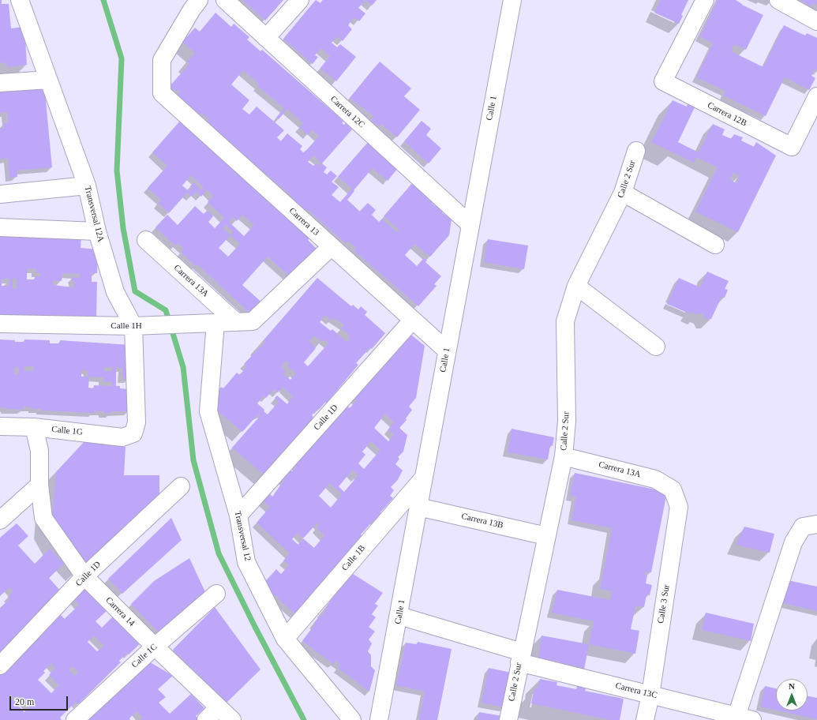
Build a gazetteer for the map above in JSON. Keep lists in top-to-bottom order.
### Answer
{
  "streets": {
    "street": [
      "Calle 1",
      "Carrera 12C",
      "Carrera 12B",
      "Calle 2 Sur",
      "Transversal 12A",
      "Carrera 13",
      "Carrera 13A",
      "Calle 1H",
      "Calle 1D",
      "Calle 1G",
      "Carrera 13B",
      "Transversal 12",
      "Calle 1B",
      "Calle 3 Sur",
      "Carrera 14",
      "Calle 1C",
      "Carrera 13C"
    ]
  },
  "crossings": [
    ["Calle 1", "Carrera 12C"],
    ["Calle 1", "Carrera 13"],
    ["Calle 1", "Carrera 13B"],
    ["Calle 1", "Calle 1B"],
    ["Calle 1", "Carrera 13C"],
    ["Calle 2 Sur", "Carrera 13A"],
    ["Calle 2 Sur", "Carrera 13B"],
    ["Calle 2 Sur", "Carrera 13C"],
    ["Transversal 12A", "Calle 1H"],
    ["Transversal 12A", "Calle 1G"],
    ["Carrera 13", "Calle 1D"],
    ["Carrera 13A", "Calle 1H"],
    ["Carrera 13A", "Calle 3 Sur"],
    ["Calle 1H", "Transversal 12"],
    ["Calle 1D", "Transversal 12"],
    ["Calle 1D", "Carrera 14"],
    ["Calle 1G", "Carrera 14"],
    ["Transversal 12", "Calle 1B"],
    ["Calle 3 Sur", "Carrera 13C"],
    ["Carrera 14", "Calle 1C"]
  ],
  "scale_bar": "20 m",
  "north": "top"
}
